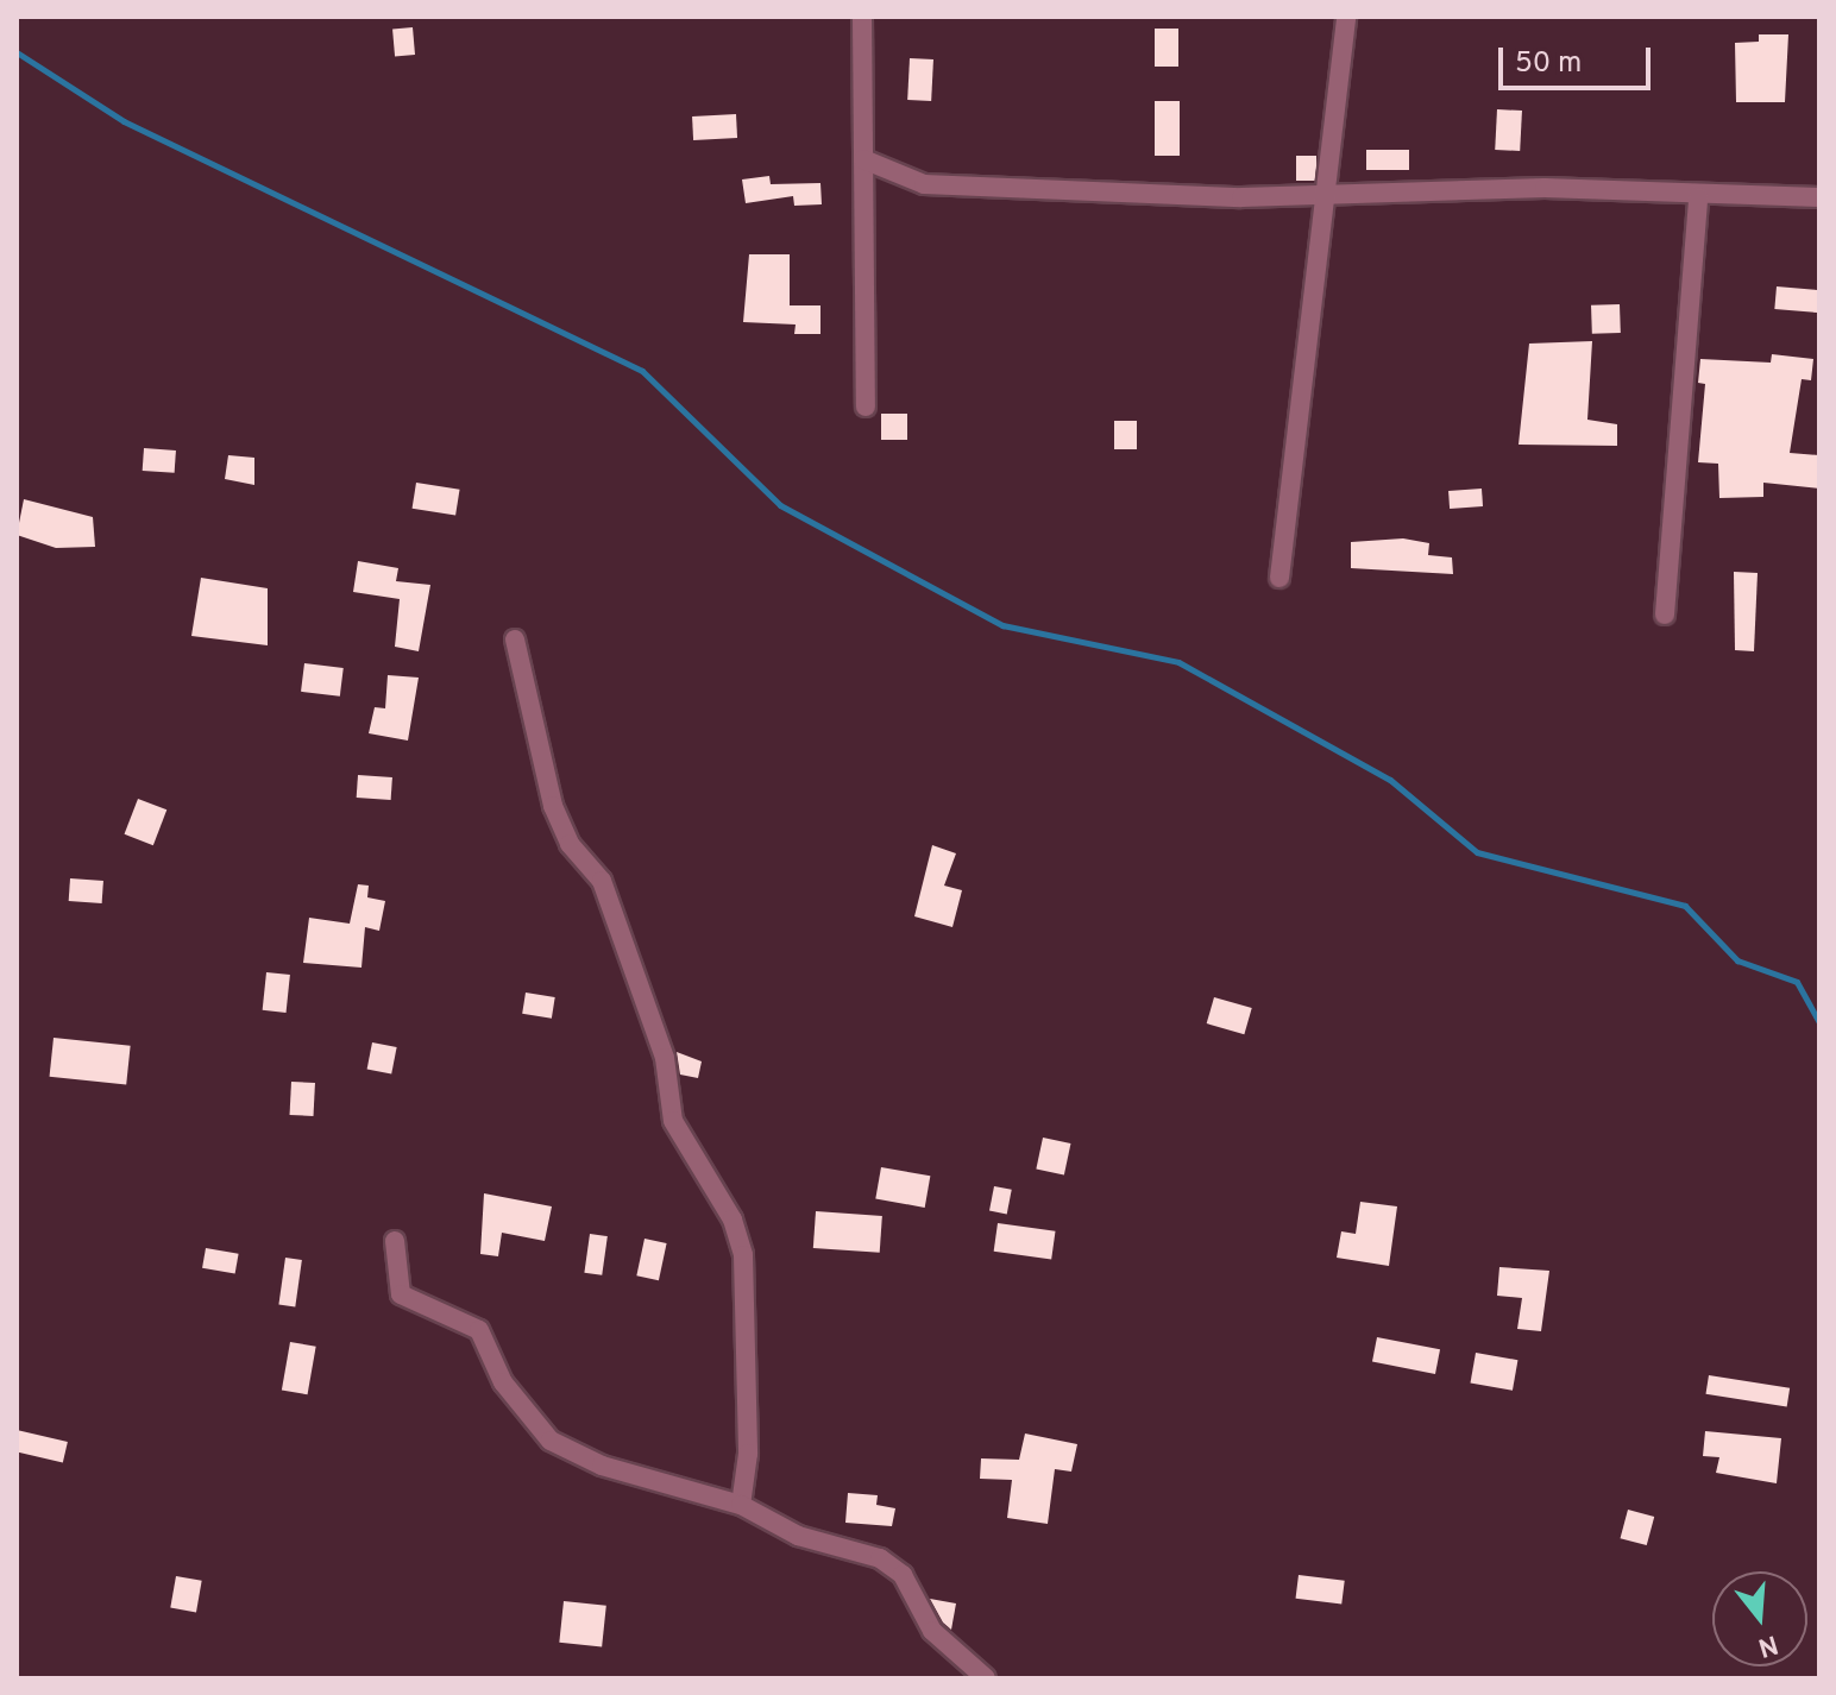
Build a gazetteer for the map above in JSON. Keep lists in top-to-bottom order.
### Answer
{
  "scale_bar": "50 m",
  "north": "bottom"
}
